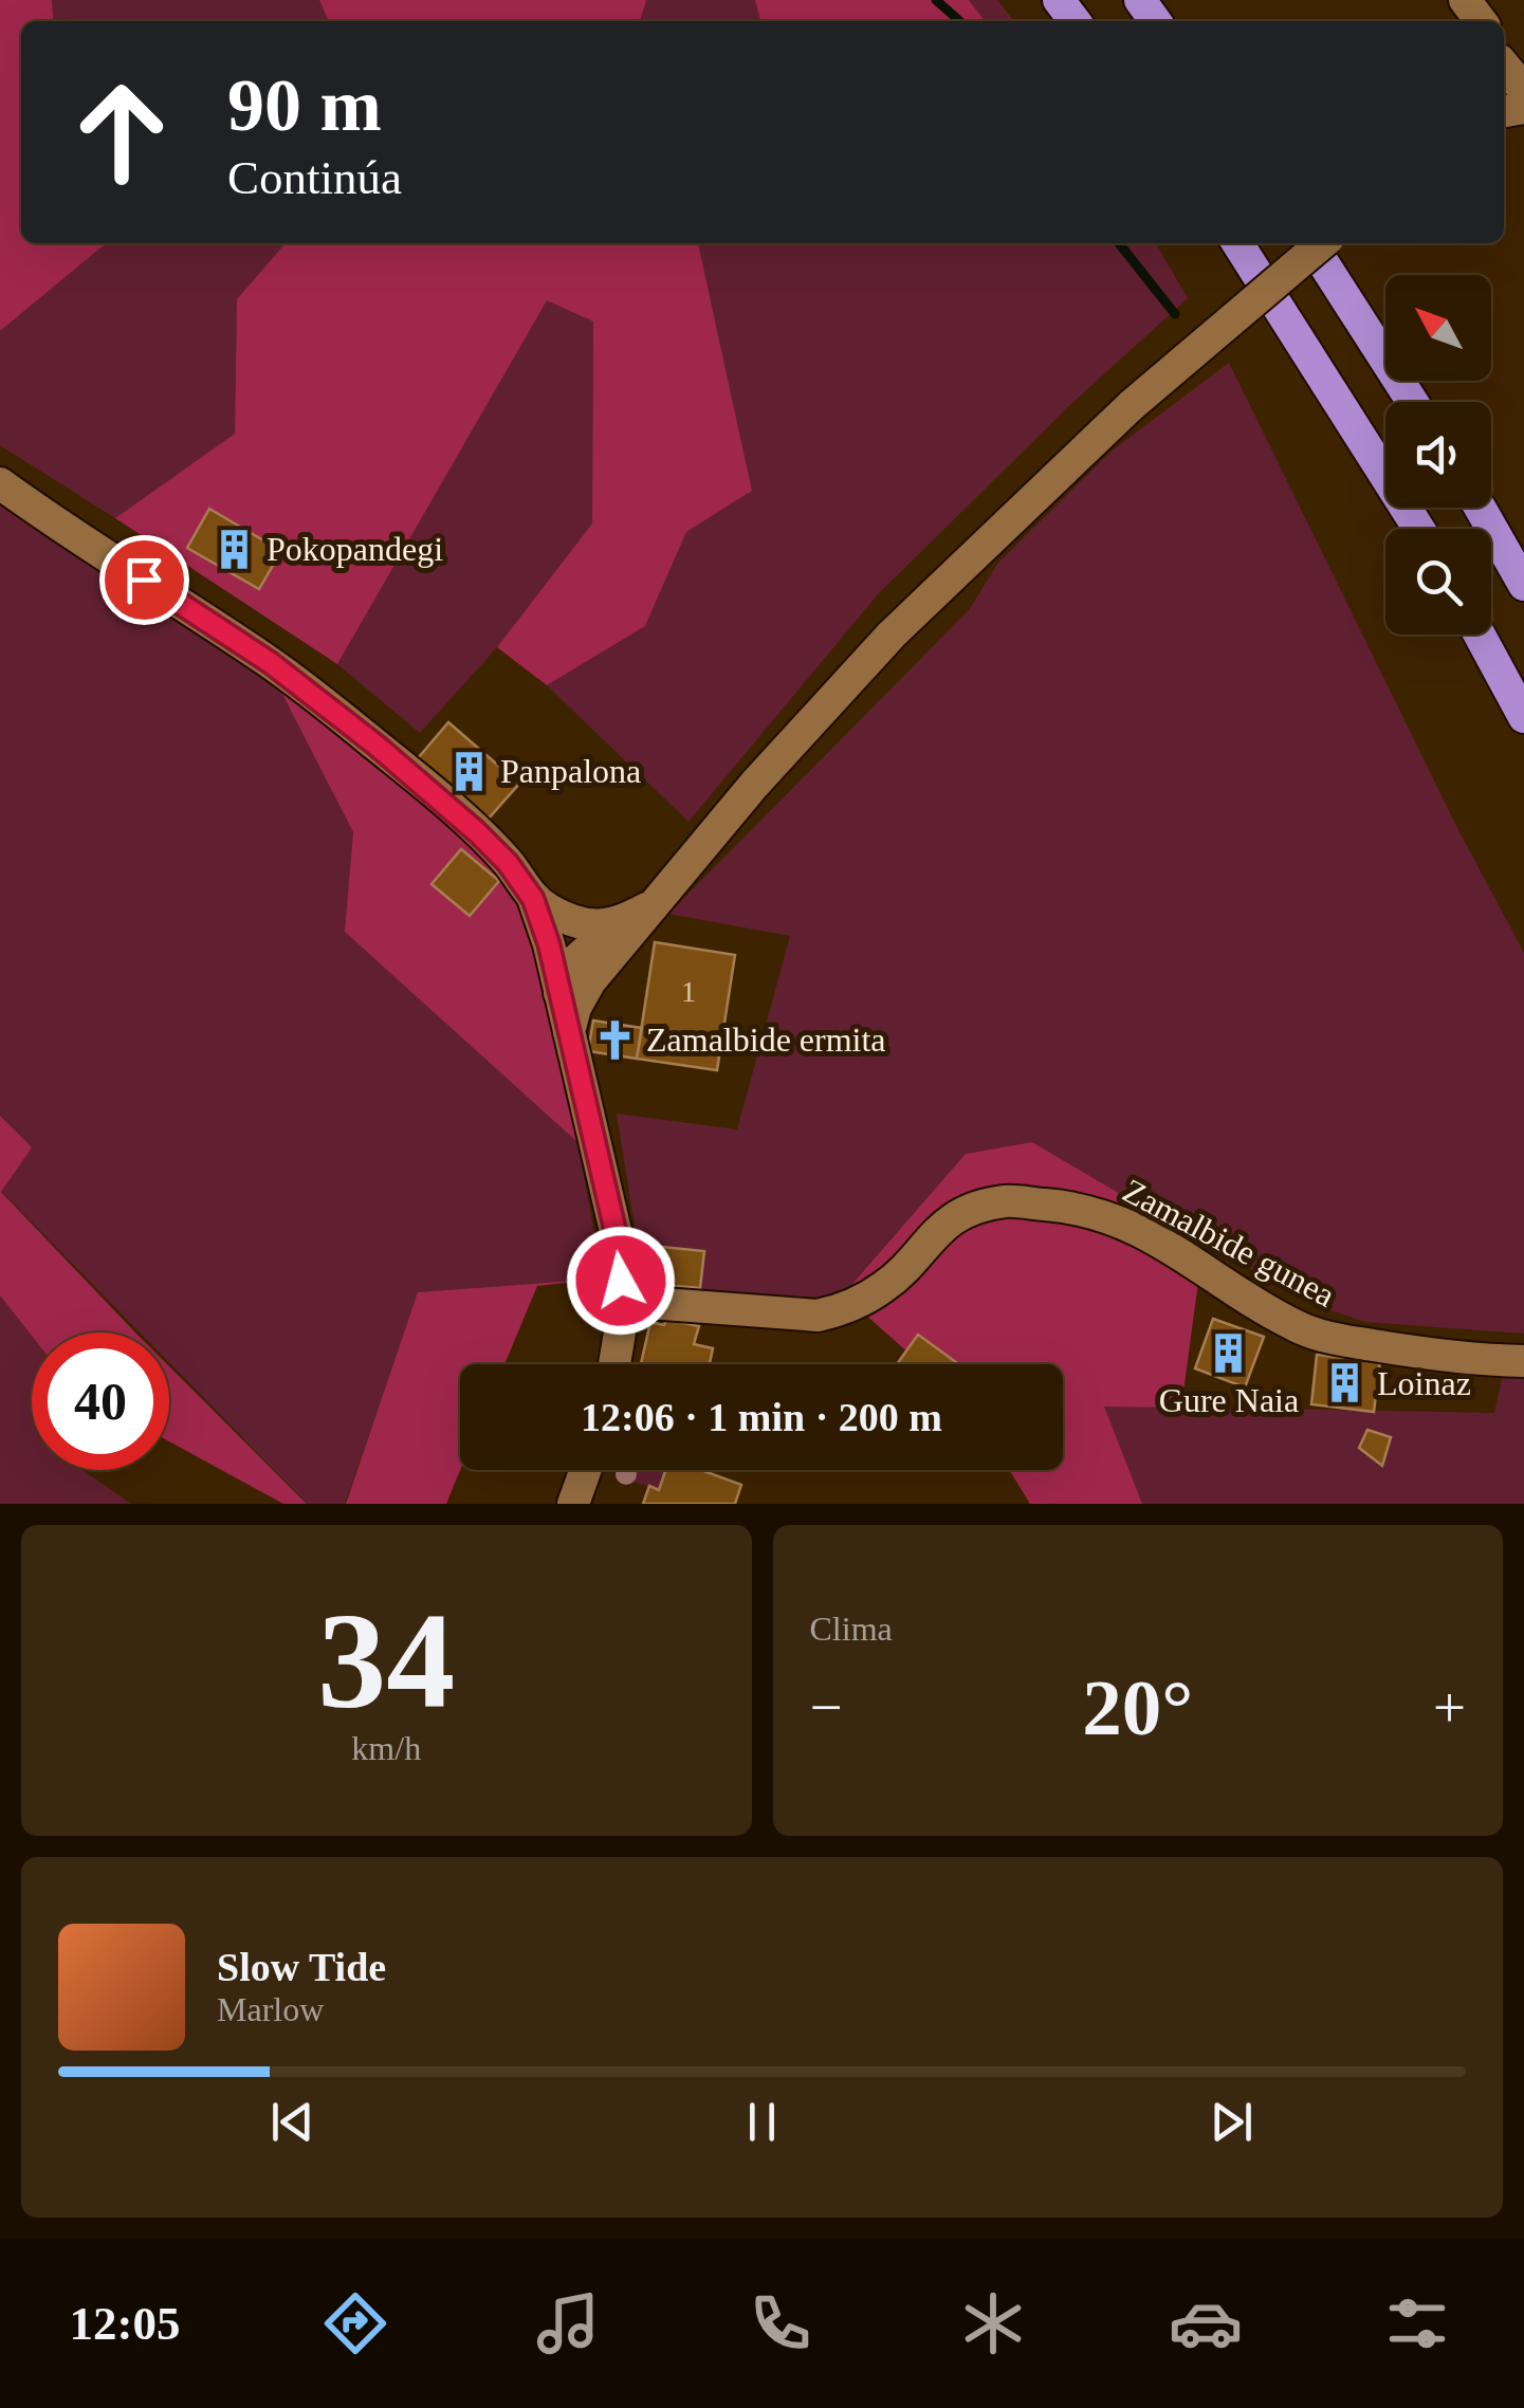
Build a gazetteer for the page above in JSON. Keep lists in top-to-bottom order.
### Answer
{
  "streets": {
    "street": ["Zamalbide gunea"]
  },
  "places": {
    "building": [
      "Pokopandegi",
      "Panpalona",
      "Gure Naia",
      "Loinaz"
    ],
    "church": ["Zamalbide ermita"]
  },
  "house_numbers": ["1"],
  "north": "top left",
  "page": {
    "turn": ["90 m", "Continúa"],
    "limit": "40",
    "trip": "12:06 · 1 min · 200 m",
    "tile": [
      ["34", "km/h"],
      "Clima"
    ],
    "heat": ["−", "20°", "+"],
    "song": ["Slow Tide", "Marlow"],
    "tabs": "12:05"
  }
}
